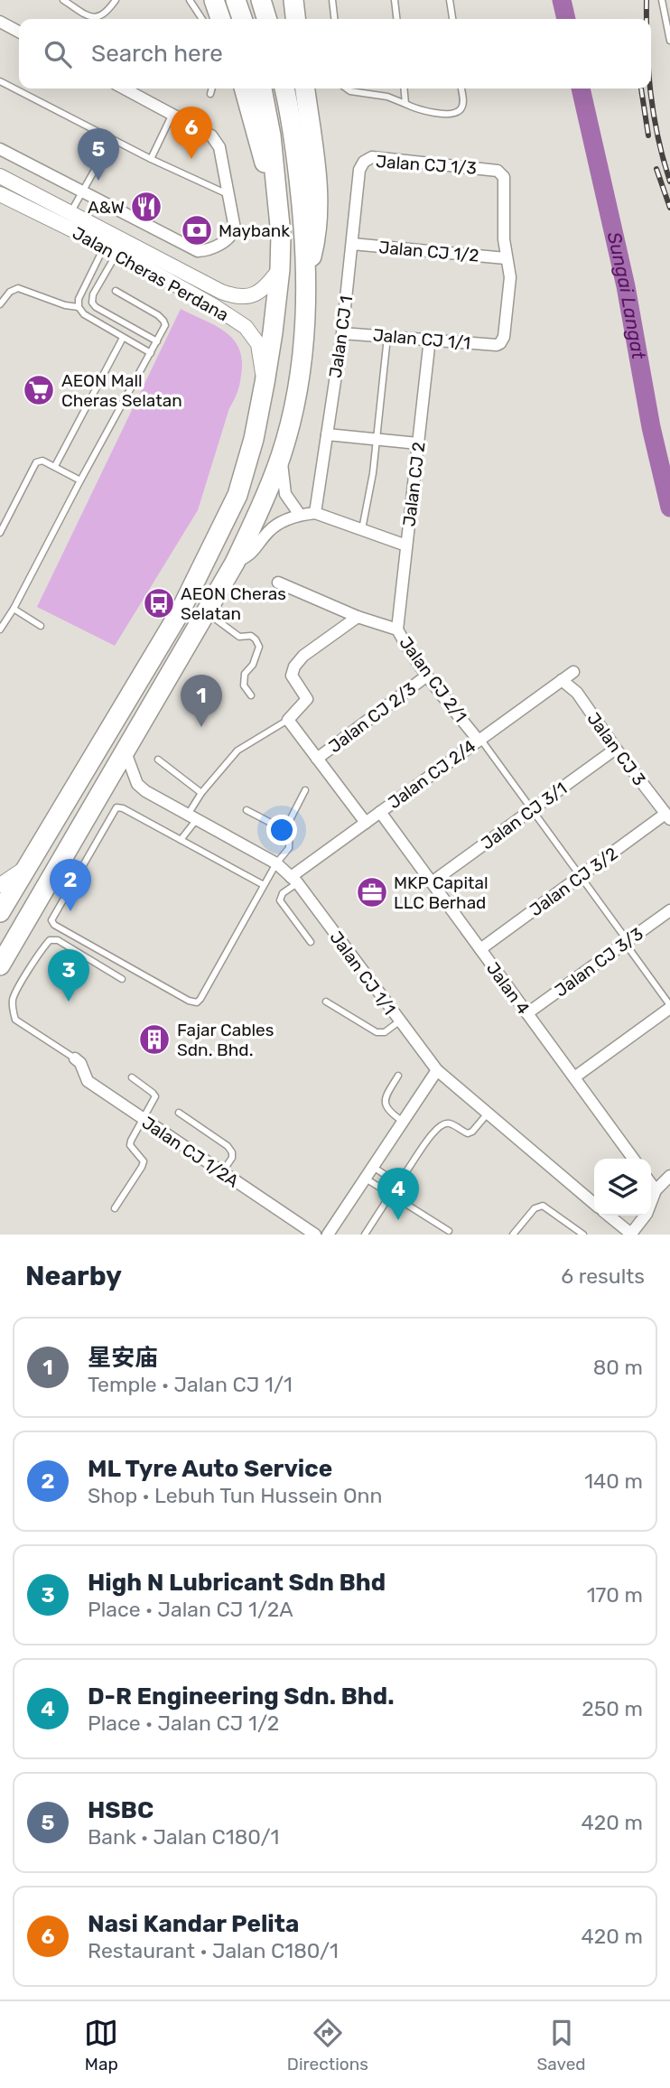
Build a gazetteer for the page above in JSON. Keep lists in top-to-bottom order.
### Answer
{
  "streets": {
    "street": [
      "Jalan CJ 1/3",
      "Jalan CJ 1/2",
      "Jalan Cheras Perdana",
      "Jalan CJ 1",
      "Jalan CJ 1/1",
      "Jalan CJ 2",
      "Jalan CJ 2/1",
      "Jalan CJ 2/3",
      "Jalan CJ 3",
      "Jalan CJ 2/4",
      "Jalan CJ 3/1",
      "Jalan CJ 3/2",
      "Jalan CJ 3/3",
      "Jalan 4",
      "Jalan CJ 1/2A"
    ]
  },
  "crossings": [
    ["Jalan CJ 1/3", "Jalan CJ 1/2"],
    ["Jalan CJ 1/3", "Jalan CJ 1"],
    ["Jalan CJ 1/3", "Jalan CJ 1/1"],
    ["Jalan CJ 1/2", "Jalan CJ 1"],
    ["Jalan CJ 1/2", "Jalan CJ 1/1"],
    ["Jalan CJ 1", "Jalan CJ 1/1"],
    ["Jalan CJ 1/1", "Jalan CJ 2"],
    ["Jalan CJ 1/1", "Jalan CJ 2/4"],
    ["Jalan CJ 2", "Jalan CJ 2/1"],
    ["Jalan CJ 2/1", "Jalan CJ 2/3"],
    ["Jalan CJ 2/1", "Jalan CJ 2/4"],
    ["Jalan CJ 3", "Jalan CJ 2/4"],
    ["Jalan CJ 3", "Jalan CJ 3/1"],
    ["Jalan CJ 3", "Jalan CJ 3/2"],
    ["Jalan CJ 2/4", "Jalan 4"],
    ["Jalan CJ 3/1", "Jalan 4"],
    ["Jalan CJ 3/2", "Jalan 4"],
    ["Jalan CJ 3/3", "Jalan 4"]
  ],
  "water": ["Sungai Langat"],
  "places": {
    "restaurant": ["A&W"],
    "bank": ["Maybank"],
    "supermarket": ["AEON Mall Cheras Selatan"],
    "bus stop": ["AEON Cheras Selatan"],
    "office": ["MKP Capital LLC Berhad"],
    "building": ["Fajar Cables Sdn. Bhd."]
  },
  "page": {
    "search": "Search here",
    "pins": [
      "6",
      "5",
      "1",
      "2",
      "3",
      "4"
    ],
    "heading": ["Nearby", "6 results"],
    "list": [
      {
        "mark": "1",
        "name": "星安庙",
        "note": "Temple · Jalan CJ 1/1",
        "value": "80 m"
      },
      {
        "mark": "2",
        "name": "ML Tyre Auto Service",
        "note": "Shop · Lebuh Tun Hussein Onn",
        "value": "140 m"
      },
      {
        "mark": "3",
        "name": "High N Lubricant Sdn Bhd",
        "note": "Place · Jalan CJ 1/2A",
        "value": "170 m"
      },
      {
        "mark": "4",
        "name": "D-R Engineering Sdn. Bhd.",
        "note": "Place · Jalan CJ 1/2",
        "value": "250 m"
      },
      {
        "mark": "5",
        "name": "HSBC",
        "note": "Bank · Jalan C180/1",
        "value": "420 m"
      },
      {
        "mark": "6",
        "name": "Nasi Kandar Pelita",
        "note": "Restaurant · Jalan C180/1",
        "value": "420 m"
      }
    ],
    "nav": ["Map", "Directions", "Saved"]
  }
}
